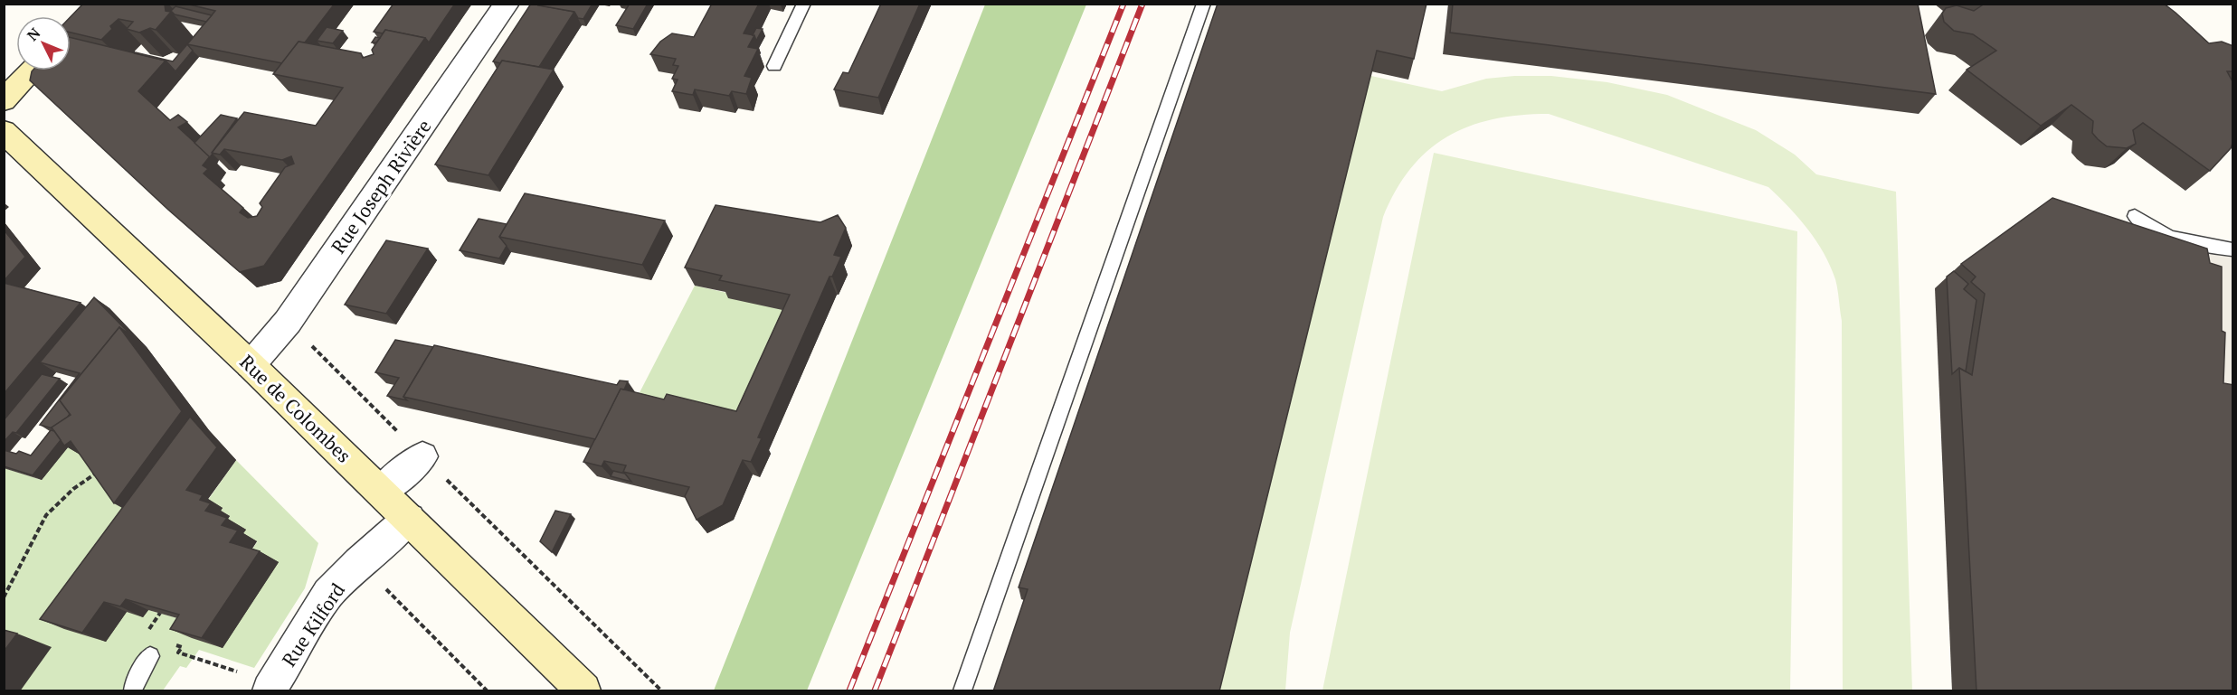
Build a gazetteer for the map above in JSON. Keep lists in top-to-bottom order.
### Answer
{
  "streets": {
    "main road": ["Rue de Colombes"],
    "street": ["Rue Joseph Rivière", "Rue Kilford"]
  },
  "crossings": [
    ["Rue Joseph Rivière", "Rue de Colombes"],
    ["Rue de Colombes", "Rue Kilford"]
  ],
  "north": "top left"
}
